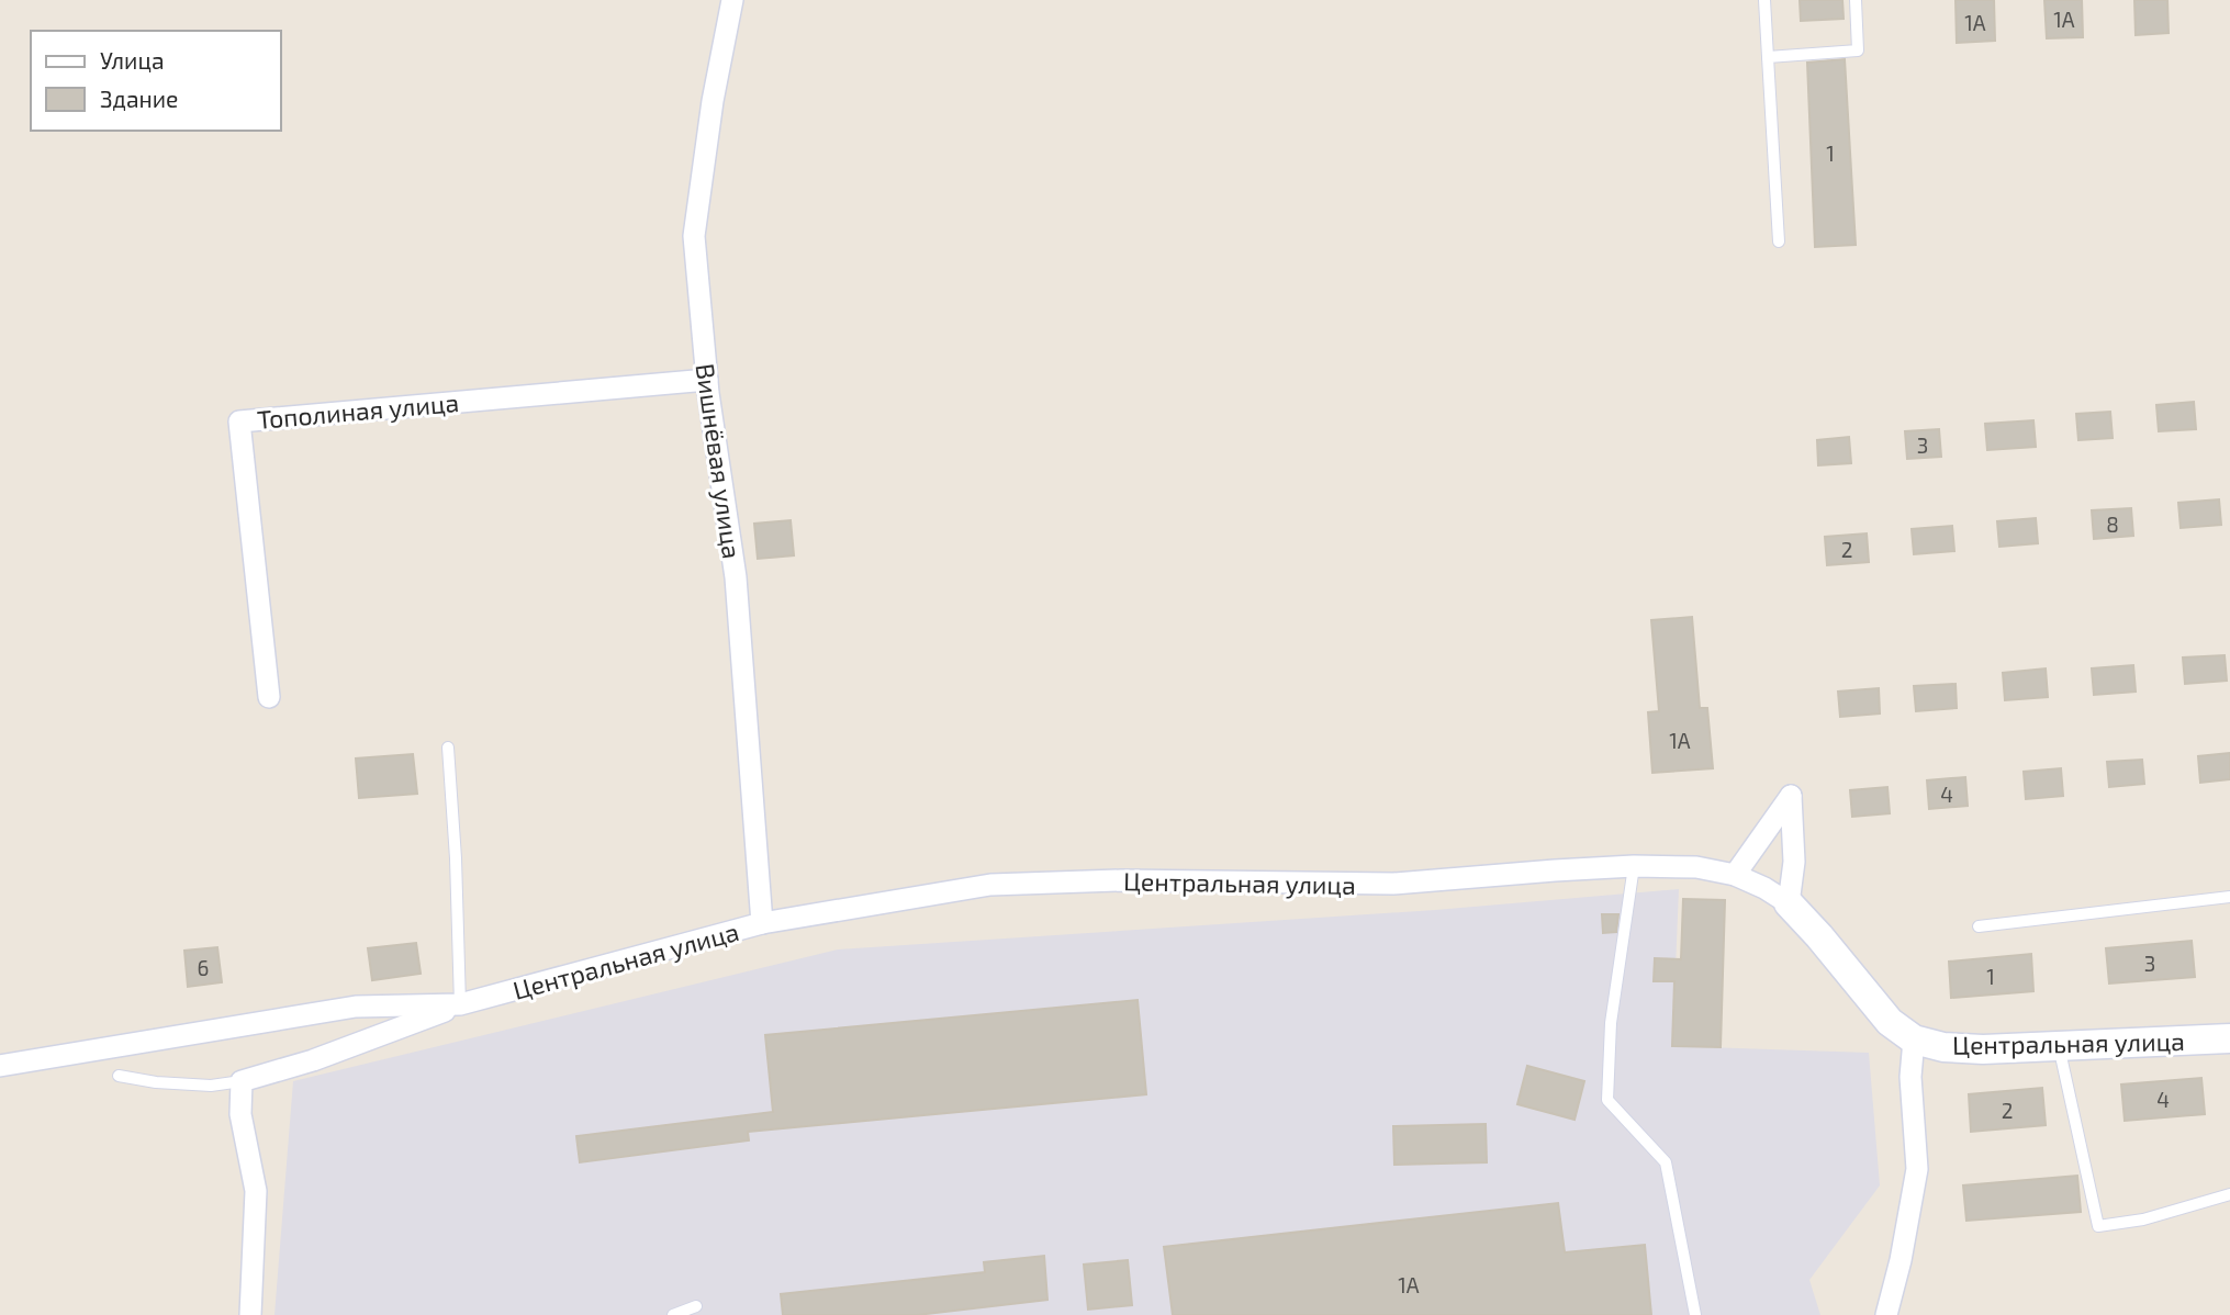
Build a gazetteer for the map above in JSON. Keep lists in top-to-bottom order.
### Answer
{
  "streets": {
    "street": ["Тополиная улица", "Вишнёвая улица", "Центральная улица"]
  },
  "crossings": [
    ["Тополиная улица", "Вишнёвая улица"],
    ["Вишнёвая улица", "Центральная улица"]
  ],
  "house_numbers": [
    "1А",
    "1А",
    "1",
    "3",
    "8",
    "2",
    "1А",
    "4",
    "3",
    "6",
    "1",
    "4",
    "2",
    "1А"
  ],
  "legend": ["Улица", "Здание"]
}
